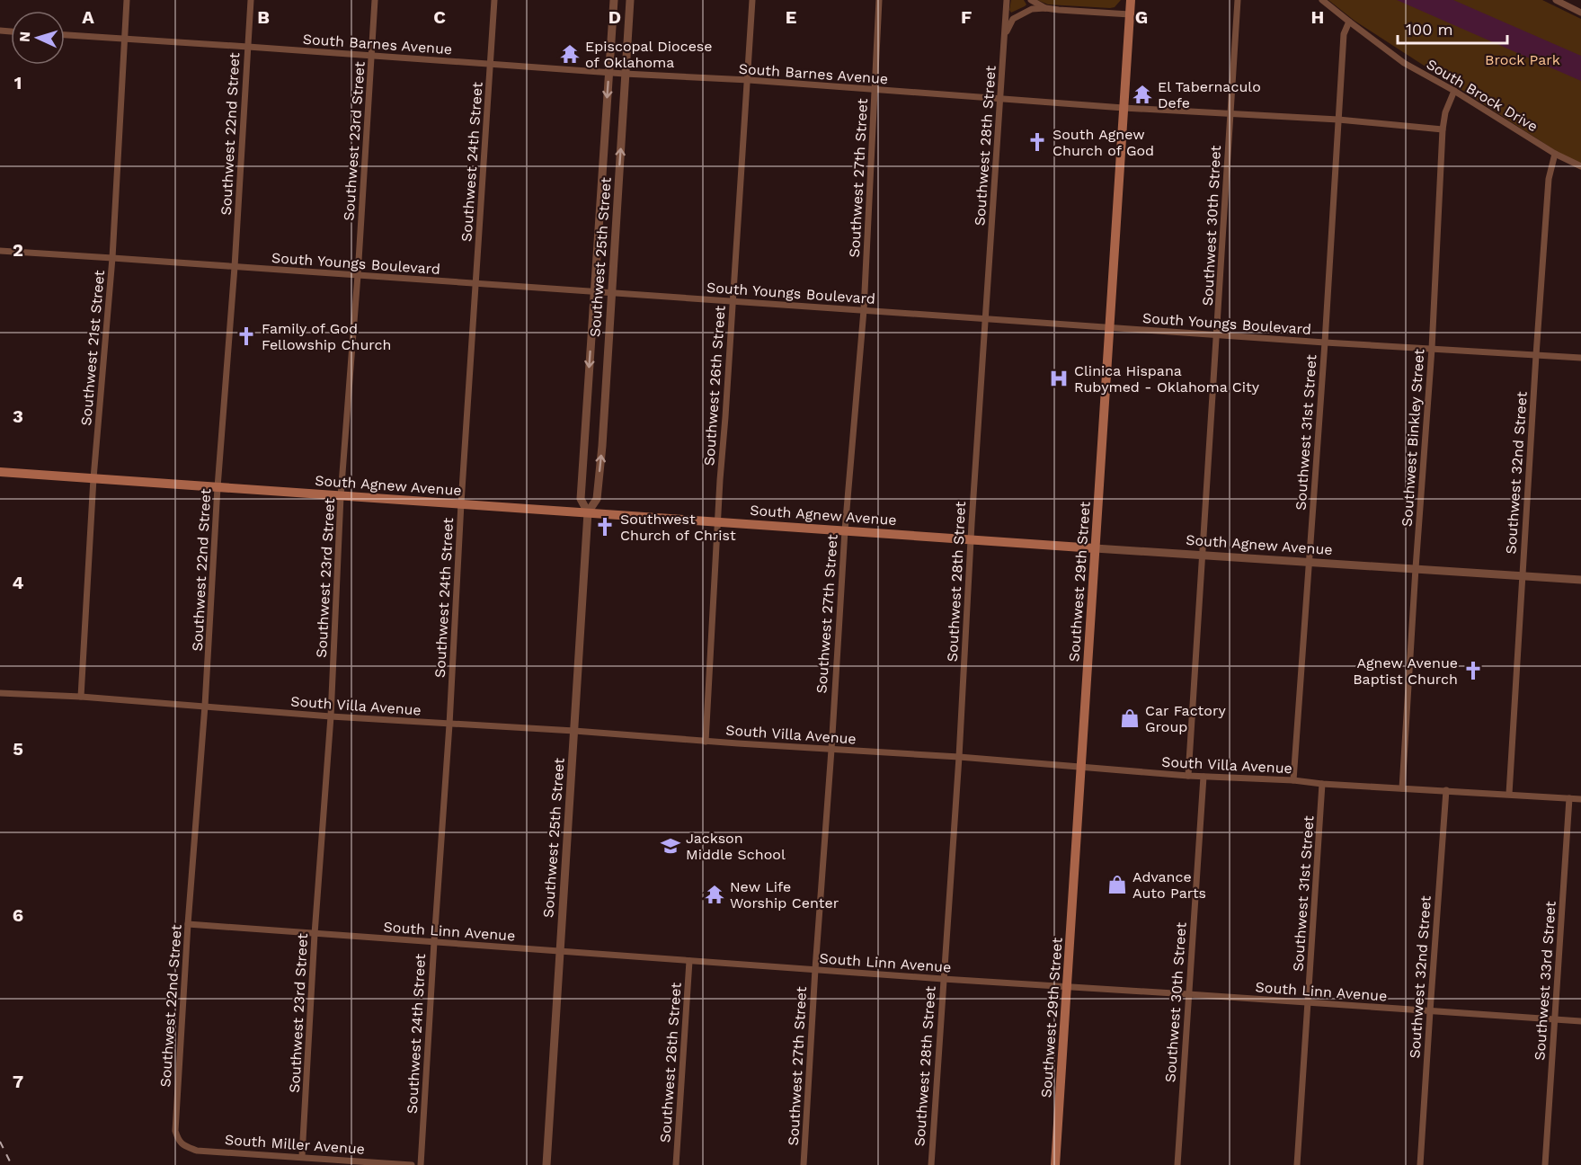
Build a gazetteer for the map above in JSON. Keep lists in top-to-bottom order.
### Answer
{
  "streets": {
    "main road": ["South Agnew Avenue", "Southwest 29th Street"],
    "street": [
      "South Barnes Avenue",
      "South Brock Drive",
      "Southwest 22nd Street",
      "Southwest 23rd Street",
      "Southwest 28th Street",
      "Southwest 24th Street",
      "Southwest 27th Street",
      "Southwest 30th Street",
      "Southwest 25th Street",
      "South Youngs Boulevard",
      "Southwest 21st Street",
      "Southwest 26th Street",
      "Southwest 31st Street",
      "Southwest Binkley Street",
      "Southwest 32nd Street",
      "South Villa Avenue",
      "South Linn Avenue",
      "Southwest 33rd Street",
      "South Miller Avenue"
    ]
  },
  "crossings": [
    ["South Barnes Avenue", "Southwest 22nd Street"],
    ["South Barnes Avenue", "Southwest 23rd Street"],
    ["South Barnes Avenue", "Southwest 28th Street"],
    ["South Barnes Avenue", "Southwest 24th Street"],
    ["South Barnes Avenue", "Southwest 27th Street"],
    ["South Barnes Avenue", "Southwest 30th Street"],
    ["South Barnes Avenue", "Southwest 25th Street"],
    ["South Barnes Avenue", "Southwest 21st Street"],
    ["South Barnes Avenue", "Southwest 26th Street"],
    ["South Barnes Avenue", "Southwest 31st Street"],
    ["South Barnes Avenue", "Southwest Binkley Street"],
    ["South Barnes Avenue", "Southwest 29th Street"],
    ["South Brock Drive", "Southwest 31st Street"],
    ["South Brock Drive", "Southwest Binkley Street"],
    ["South Brock Drive", "Southwest 32nd Street"],
    ["Southwest 22nd Street", "South Youngs Boulevard"],
    ["Southwest 22nd Street", "South Agnew Avenue"],
    ["Southwest 22nd Street", "South Villa Avenue"],
    ["Southwest 22nd Street", "South Linn Avenue"],
    ["Southwest 22nd Street", "South Miller Avenue"],
    ["Southwest 23rd Street", "South Youngs Boulevard"],
    ["Southwest 23rd Street", "South Agnew Avenue"],
    ["Southwest 23rd Street", "South Villa Avenue"],
    ["Southwest 23rd Street", "South Linn Avenue"],
    ["Southwest 23rd Street", "South Miller Avenue"],
    ["Southwest 28th Street", "South Youngs Boulevard"],
    ["Southwest 28th Street", "South Agnew Avenue"],
    ["Southwest 28th Street", "South Villa Avenue"],
    ["Southwest 28th Street", "South Linn Avenue"],
    ["Southwest 24th Street", "South Youngs Boulevard"],
    ["Southwest 24th Street", "South Agnew Avenue"],
    ["Southwest 24th Street", "South Villa Avenue"],
    ["Southwest 24th Street", "South Linn Avenue"],
    ["Southwest 27th Street", "South Youngs Boulevard"],
    ["Southwest 27th Street", "South Agnew Avenue"],
    ["Southwest 27th Street", "South Villa Avenue"],
    ["Southwest 27th Street", "South Linn Avenue"],
    ["Southwest 30th Street", "South Youngs Boulevard"],
    ["Southwest 30th Street", "South Agnew Avenue"],
    ["Southwest 30th Street", "South Villa Avenue"],
    ["Southwest 30th Street", "South Linn Avenue"],
    ["Southwest 25th Street", "South Youngs Boulevard"],
    ["Southwest 25th Street", "South Agnew Avenue"],
    ["Southwest 25th Street", "South Villa Avenue"],
    ["Southwest 25th Street", "South Linn Avenue"],
    ["South Youngs Boulevard", "Southwest 21st Street"],
    ["South Youngs Boulevard", "Southwest 26th Street"],
    ["South Youngs Boulevard", "Southwest 31st Street"],
    ["South Youngs Boulevard", "Southwest Binkley Street"],
    ["South Youngs Boulevard", "Southwest 32nd Street"],
    ["South Youngs Boulevard", "Southwest 29th Street"],
    ["Southwest 21st Street", "South Agnew Avenue"],
    ["Southwest 21st Street", "South Villa Avenue"],
    ["Southwest 26th Street", "South Agnew Avenue"],
    ["Southwest 26th Street", "South Villa Avenue"],
    ["Southwest 26th Street", "South Linn Avenue"],
    ["Southwest 31st Street", "South Agnew Avenue"],
    ["Southwest 31st Street", "South Villa Avenue"],
    ["Southwest 31st Street", "South Linn Avenue"],
    ["Southwest Binkley Street", "South Agnew Avenue"],
    ["Southwest Binkley Street", "South Villa Avenue"],
    ["Southwest 32nd Street", "South Agnew Avenue"],
    ["Southwest 32nd Street", "South Villa Avenue"],
    ["Southwest 32nd Street", "South Linn Avenue"],
    ["South Agnew Avenue", "Southwest 29th Street"],
    ["Southwest 29th Street", "South Villa Avenue"],
    ["Southwest 29th Street", "South Linn Avenue"],
    ["South Villa Avenue", "Southwest 33rd Street"],
    ["South Linn Avenue", "Southwest 33rd Street"]
  ],
  "parks": ["Brock Park"],
  "places": {
    "temple": ["Episcopal Diocese of Oklahoma", "El Tabernaculo Defe", "New Life Worship Center"],
    "church": [
      "South Agnew Church of God",
      "Family of God Fellowship Church",
      "Southwest Church of Christ",
      "Agnew Avenue Baptist Church"
    ],
    "hospital": ["Clinica Hispana Rubymed - Oklahoma City"],
    "shop": ["Car Factory Group", "Advance Auto Parts"],
    "school or university": ["Jackson Middle School"]
  },
  "scale_bar": "100 m",
  "north": "left",
  "grid": {
    "columns": [
      "A",
      "B",
      "C",
      "D",
      "E",
      "F",
      "G",
      "H"
    ],
    "rows": [
      "1",
      "2",
      "3",
      "4",
      "5",
      "6",
      "7"
    ]
  }
}
